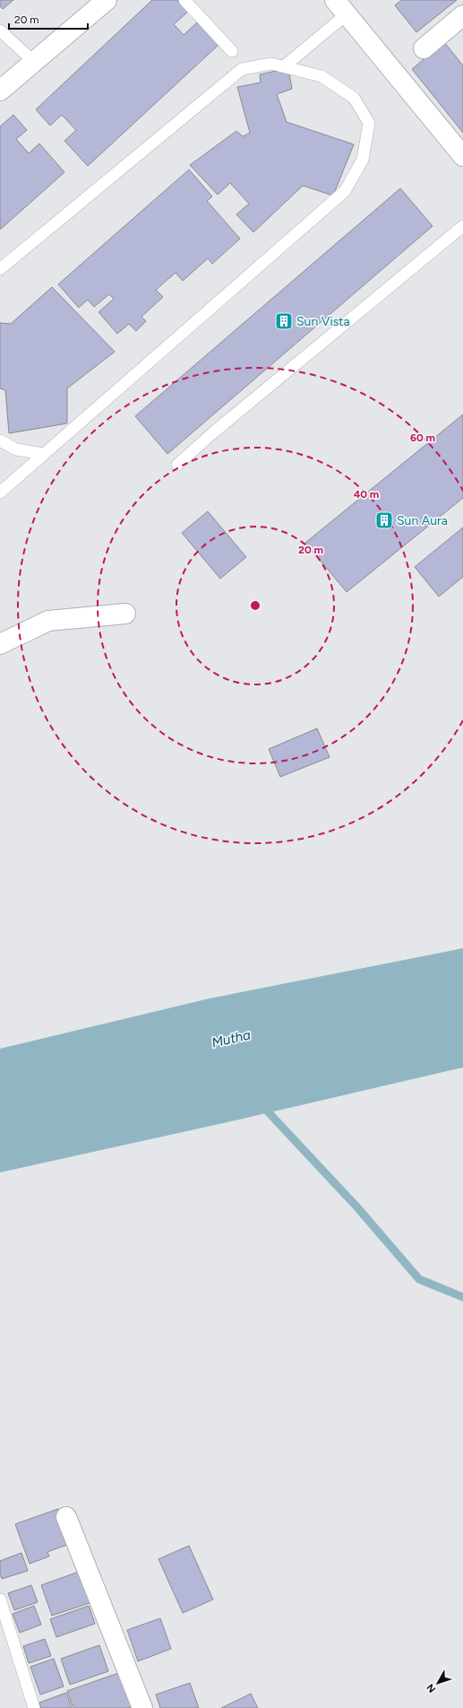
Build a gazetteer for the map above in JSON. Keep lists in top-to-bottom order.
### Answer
{
  "water": ["Mutha"],
  "places": {
    "building": ["Sun Vista", "Sun Aura"]
  },
  "scale_bar": "20 m",
  "north": "bottom left",
  "rings": ["60 m", "40 m", "20 m"]
}
